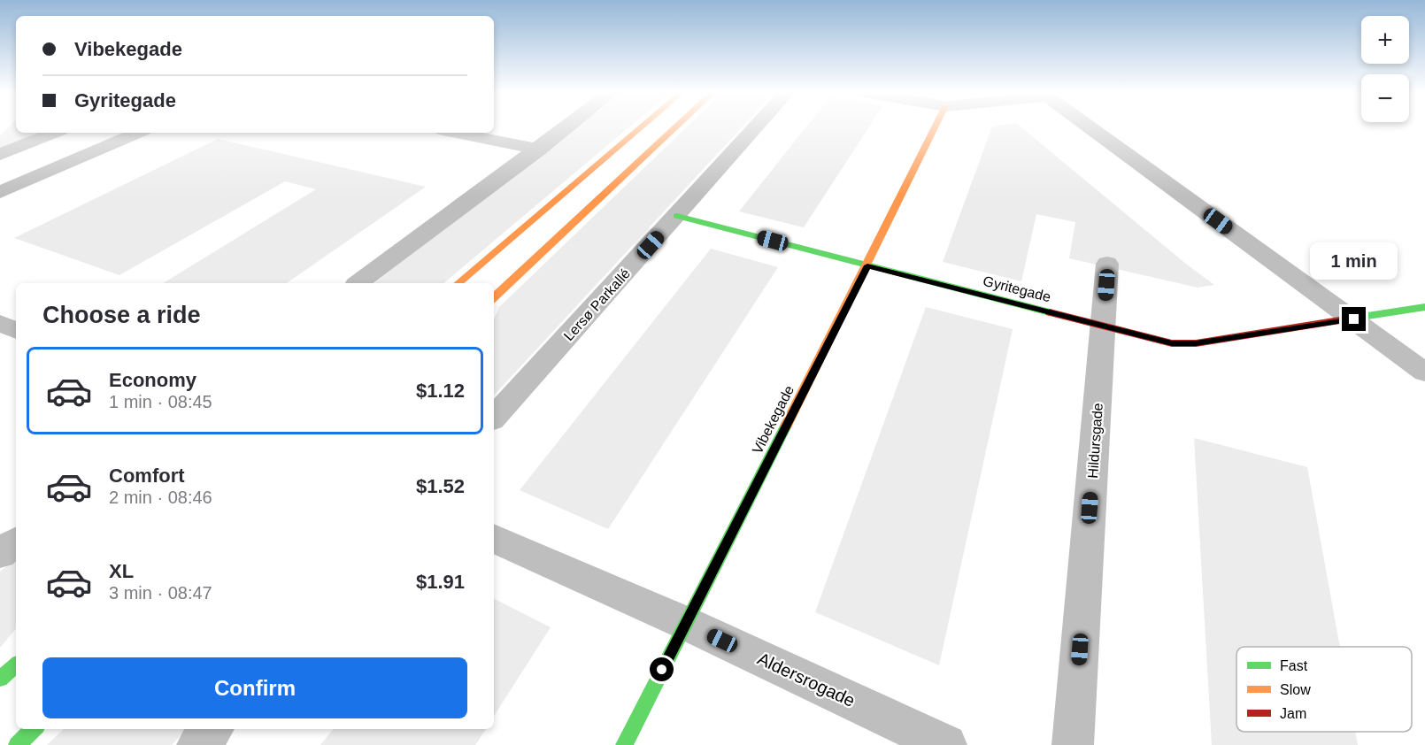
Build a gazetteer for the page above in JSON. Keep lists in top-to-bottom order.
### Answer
{
  "streets": {
    "street": [
      "Gyritegade",
      "Lersø Parkallé",
      "Vibekegade",
      "Hildursgade",
      "Aldersrogade"
    ]
  },
  "crossings": [
    ["Gyritegade", "Lersø Parkallé"],
    ["Gyritegade", "Vibekegade"],
    ["Gyritegade", "Hildursgade"],
    ["Vibekegade", "Aldersrogade"]
  ],
  "legend": ["Fast", "Slow", "Jam"],
  "page": {
    "map_buttons": ["+", "−"],
    "banner": ["Vibekegade", "Gyritegade"],
    "bubble": "1 min",
    "heading": "Choose a ride",
    "list": [
      {
        "name": "Economy",
        "note": "1 min · 08:45",
        "value": "$1.12"
      },
      {
        "name": "Comfort",
        "note": "2 min · 08:46",
        "value": "$1.52"
      },
      {
        "name": "XL",
        "note": "3 min · 08:47",
        "value": "$1.91"
      }
    ],
    "buttons": "Confirm"
  }
}
